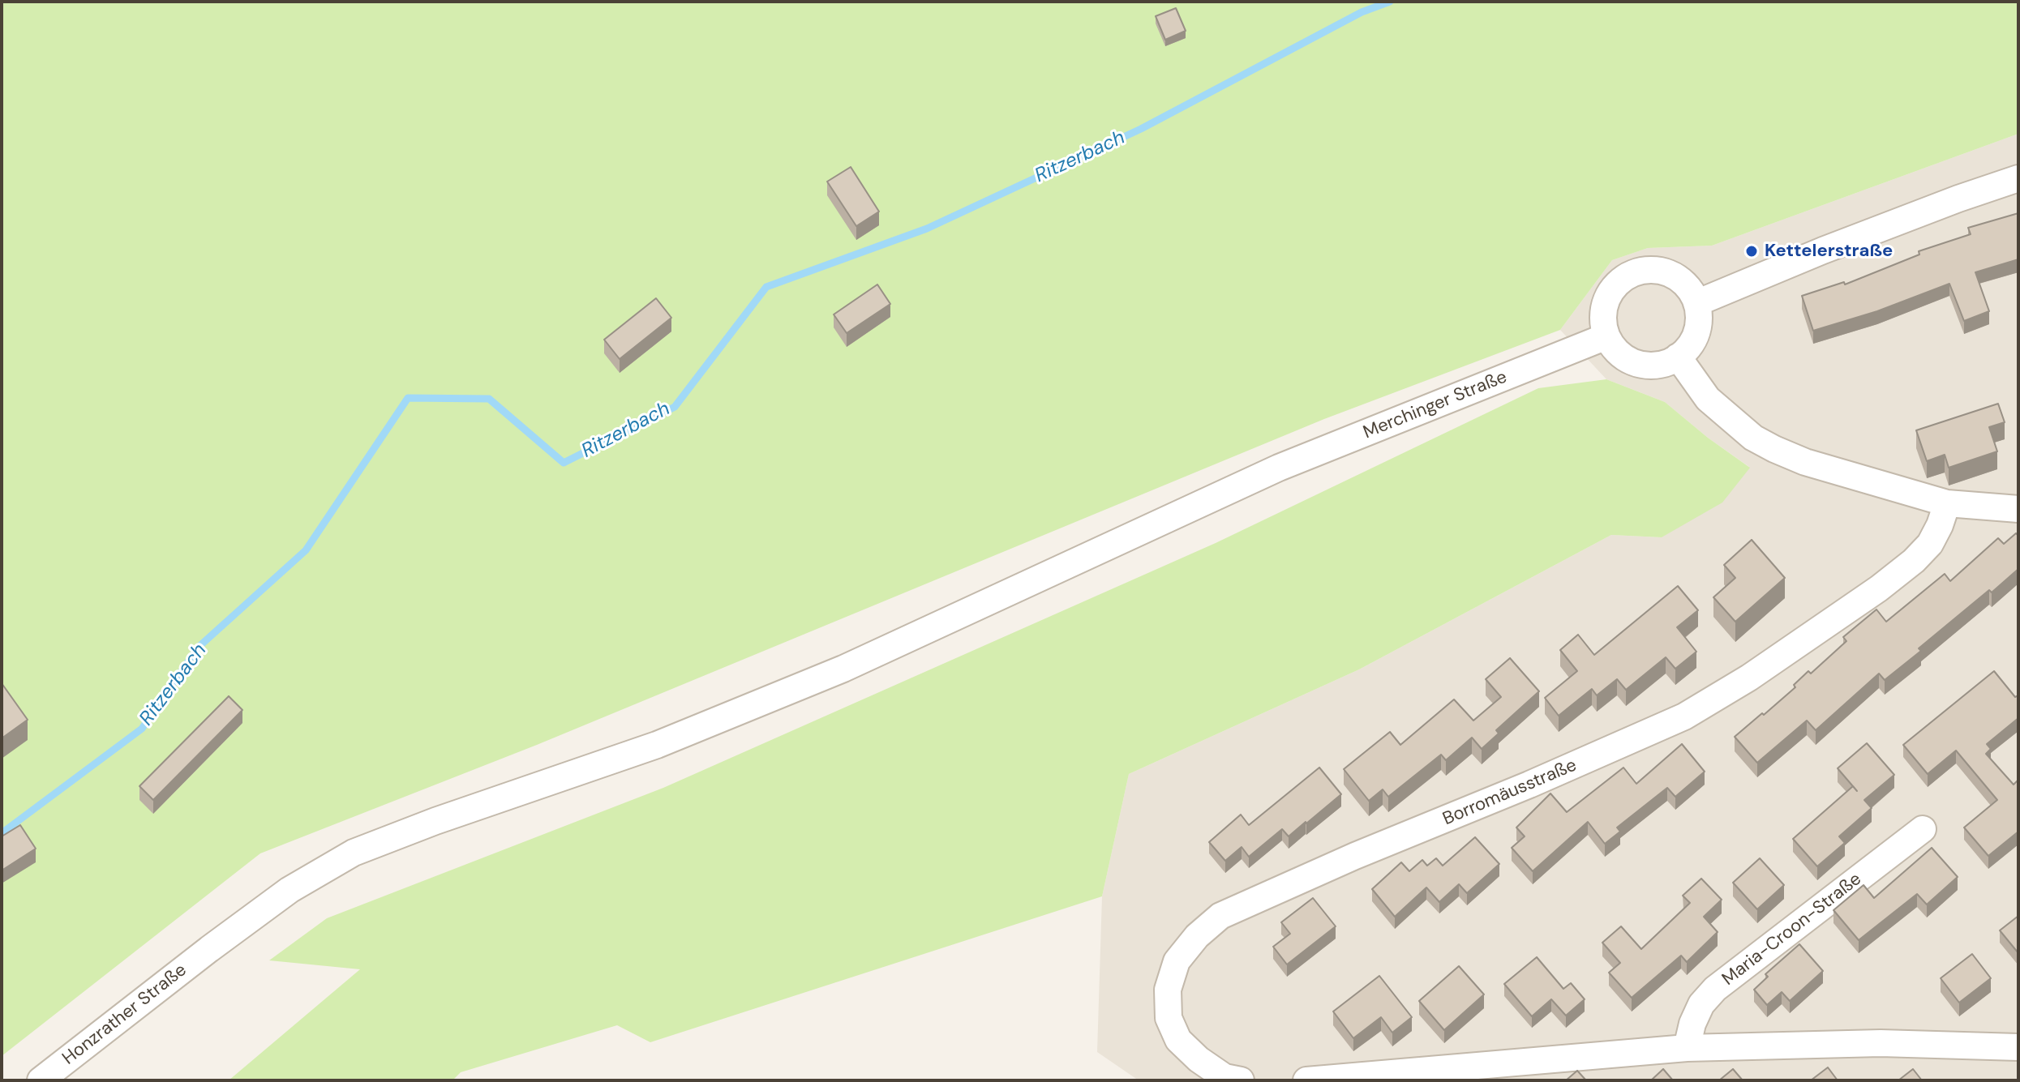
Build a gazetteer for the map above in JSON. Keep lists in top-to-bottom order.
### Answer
{
  "streets": {
    "street": [
      "Merchinger Straße",
      "Borromäusstraße",
      "Maria-Croon-Straße",
      "Honzrather Straße"
    ]
  },
  "crossings": [
    ["Merchinger Straße", "Honzrather Straße"]
  ],
  "water": ["Ritzerbach"],
  "places": ["Kettelerstraße"]
}
